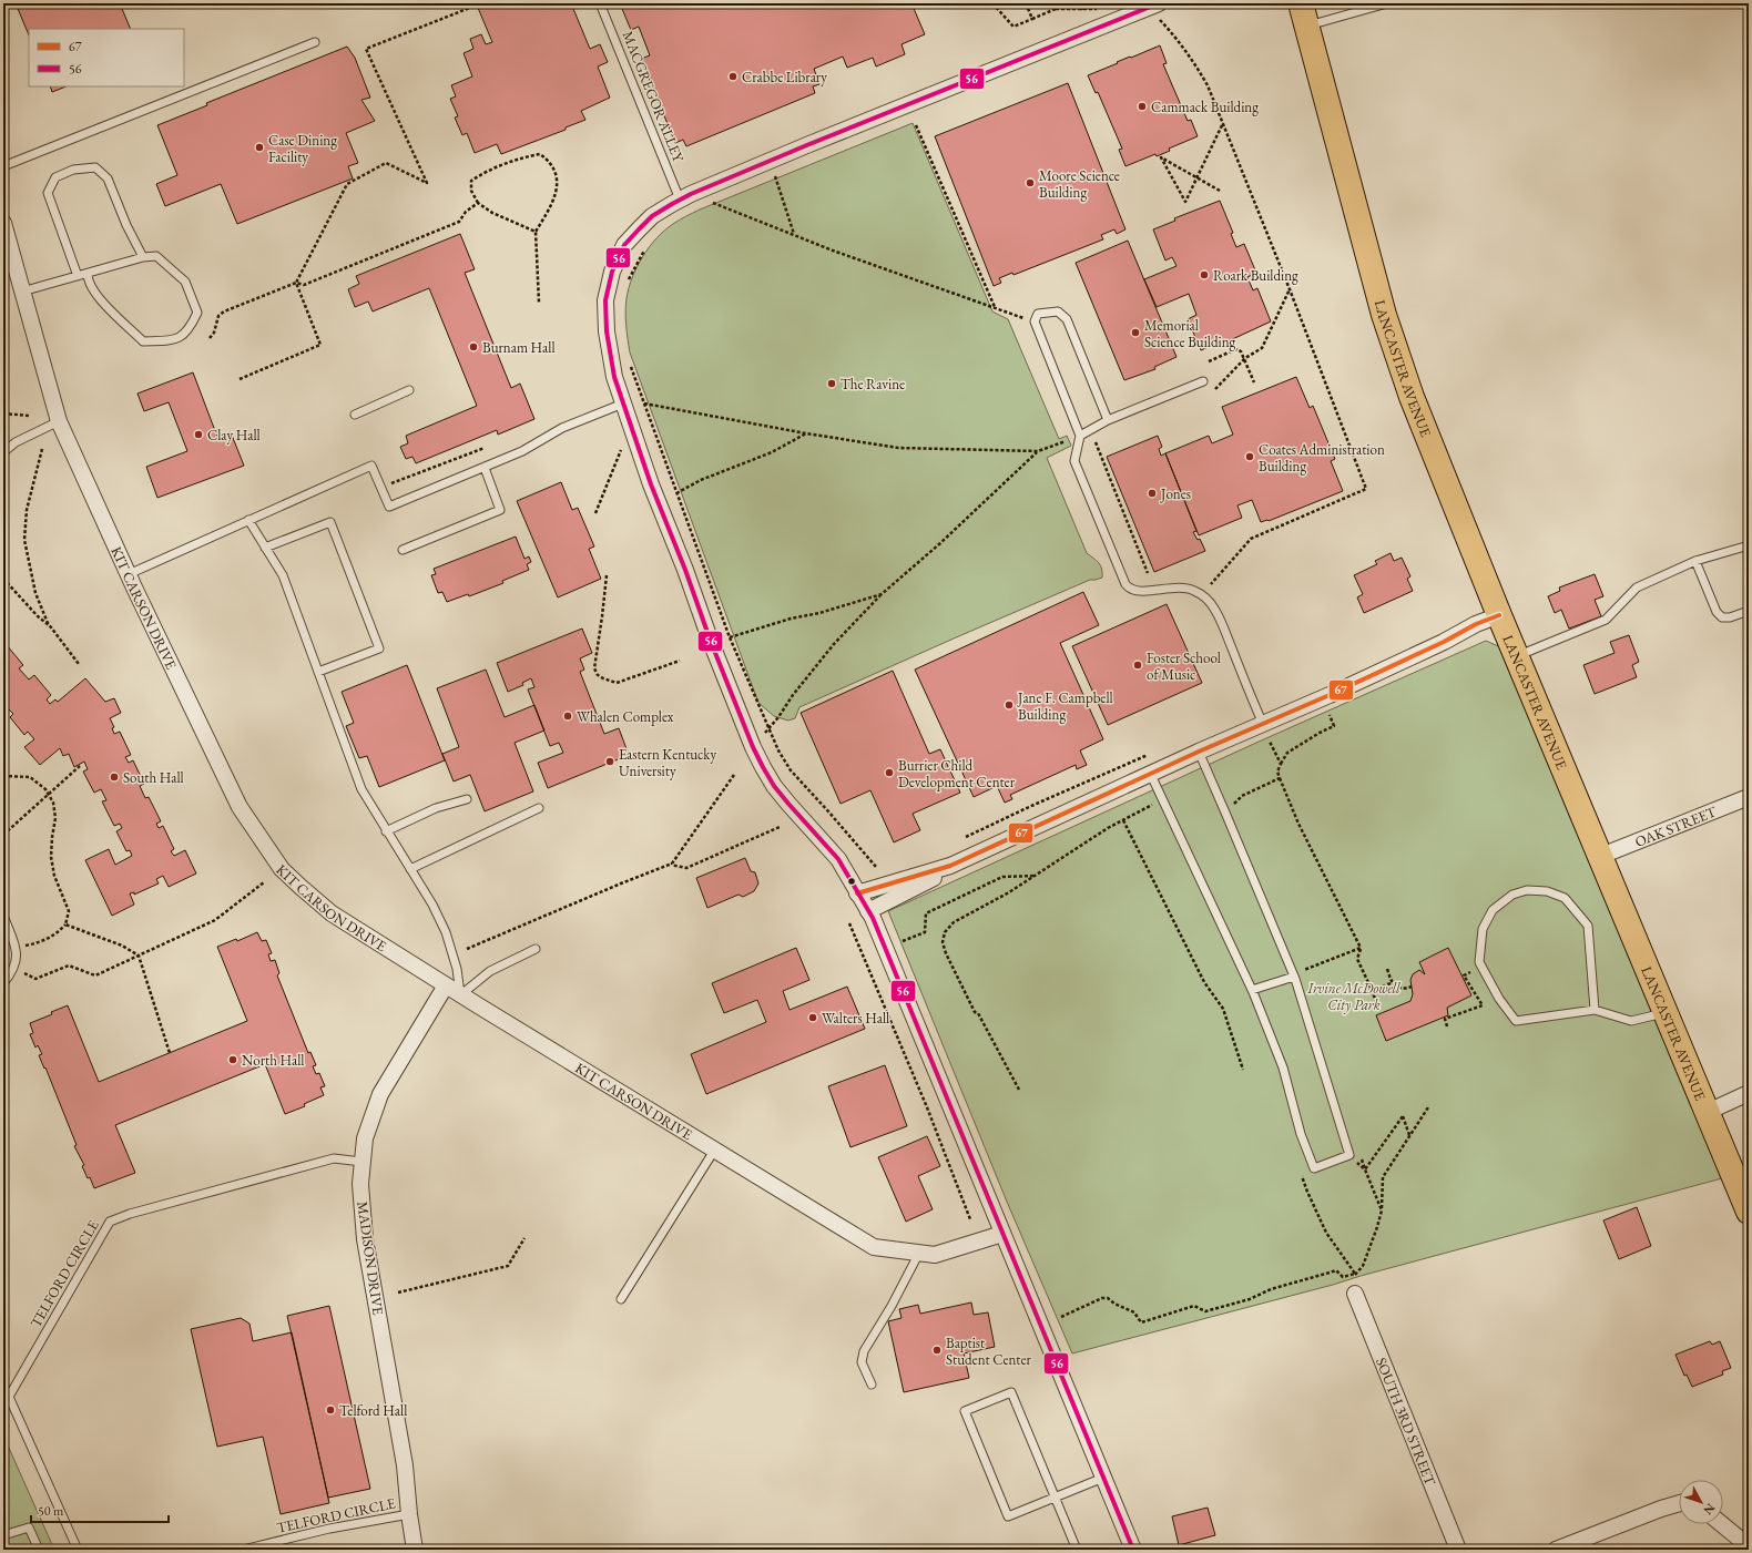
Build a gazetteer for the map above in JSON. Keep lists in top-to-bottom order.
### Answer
{
  "streets": {
    "main road": ["LANCASTER AVENUE"],
    "street": [
      "KIT CARSON DRIVE",
      "OAK STREET",
      "MADISON DRIVE",
      "SOUTH 3RD STREET"
    ],
    "lane": ["MACGREGOR ALLEY", "TELFORD CIRCLE"]
  },
  "crossings": [
    ["LANCASTER AVENUE", "OAK STREET"],
    ["KIT CARSON DRIVE", "MADISON DRIVE"],
    ["MADISON DRIVE", "TELFORD CIRCLE"]
  ],
  "parks": ["Irvine McDowell City Park"],
  "places": [
    "Crabbe Library",
    "Cammack Building",
    "Case Dining Facility",
    "Moore Science Building",
    "Roark Building",
    "Memorial Science Building",
    "Burnam Hall",
    "The Ravine",
    "Clay Hall",
    "Coates Administration Building",
    "Jones",
    "Foster School of Music",
    "Jane F. Campbell Building",
    "Whalen Complex",
    "Eastern Kentucky University",
    "Burrier Child Development Center",
    "South Hall",
    "Walters Hall",
    "North Hall",
    "Baptist Student Center",
    "Telford Hall"
  ],
  "lines": ["transit line 56", "transit line 67"],
  "legend": ["67", "56"],
  "scale_bar": "50 m",
  "north": "bottom right"
}
